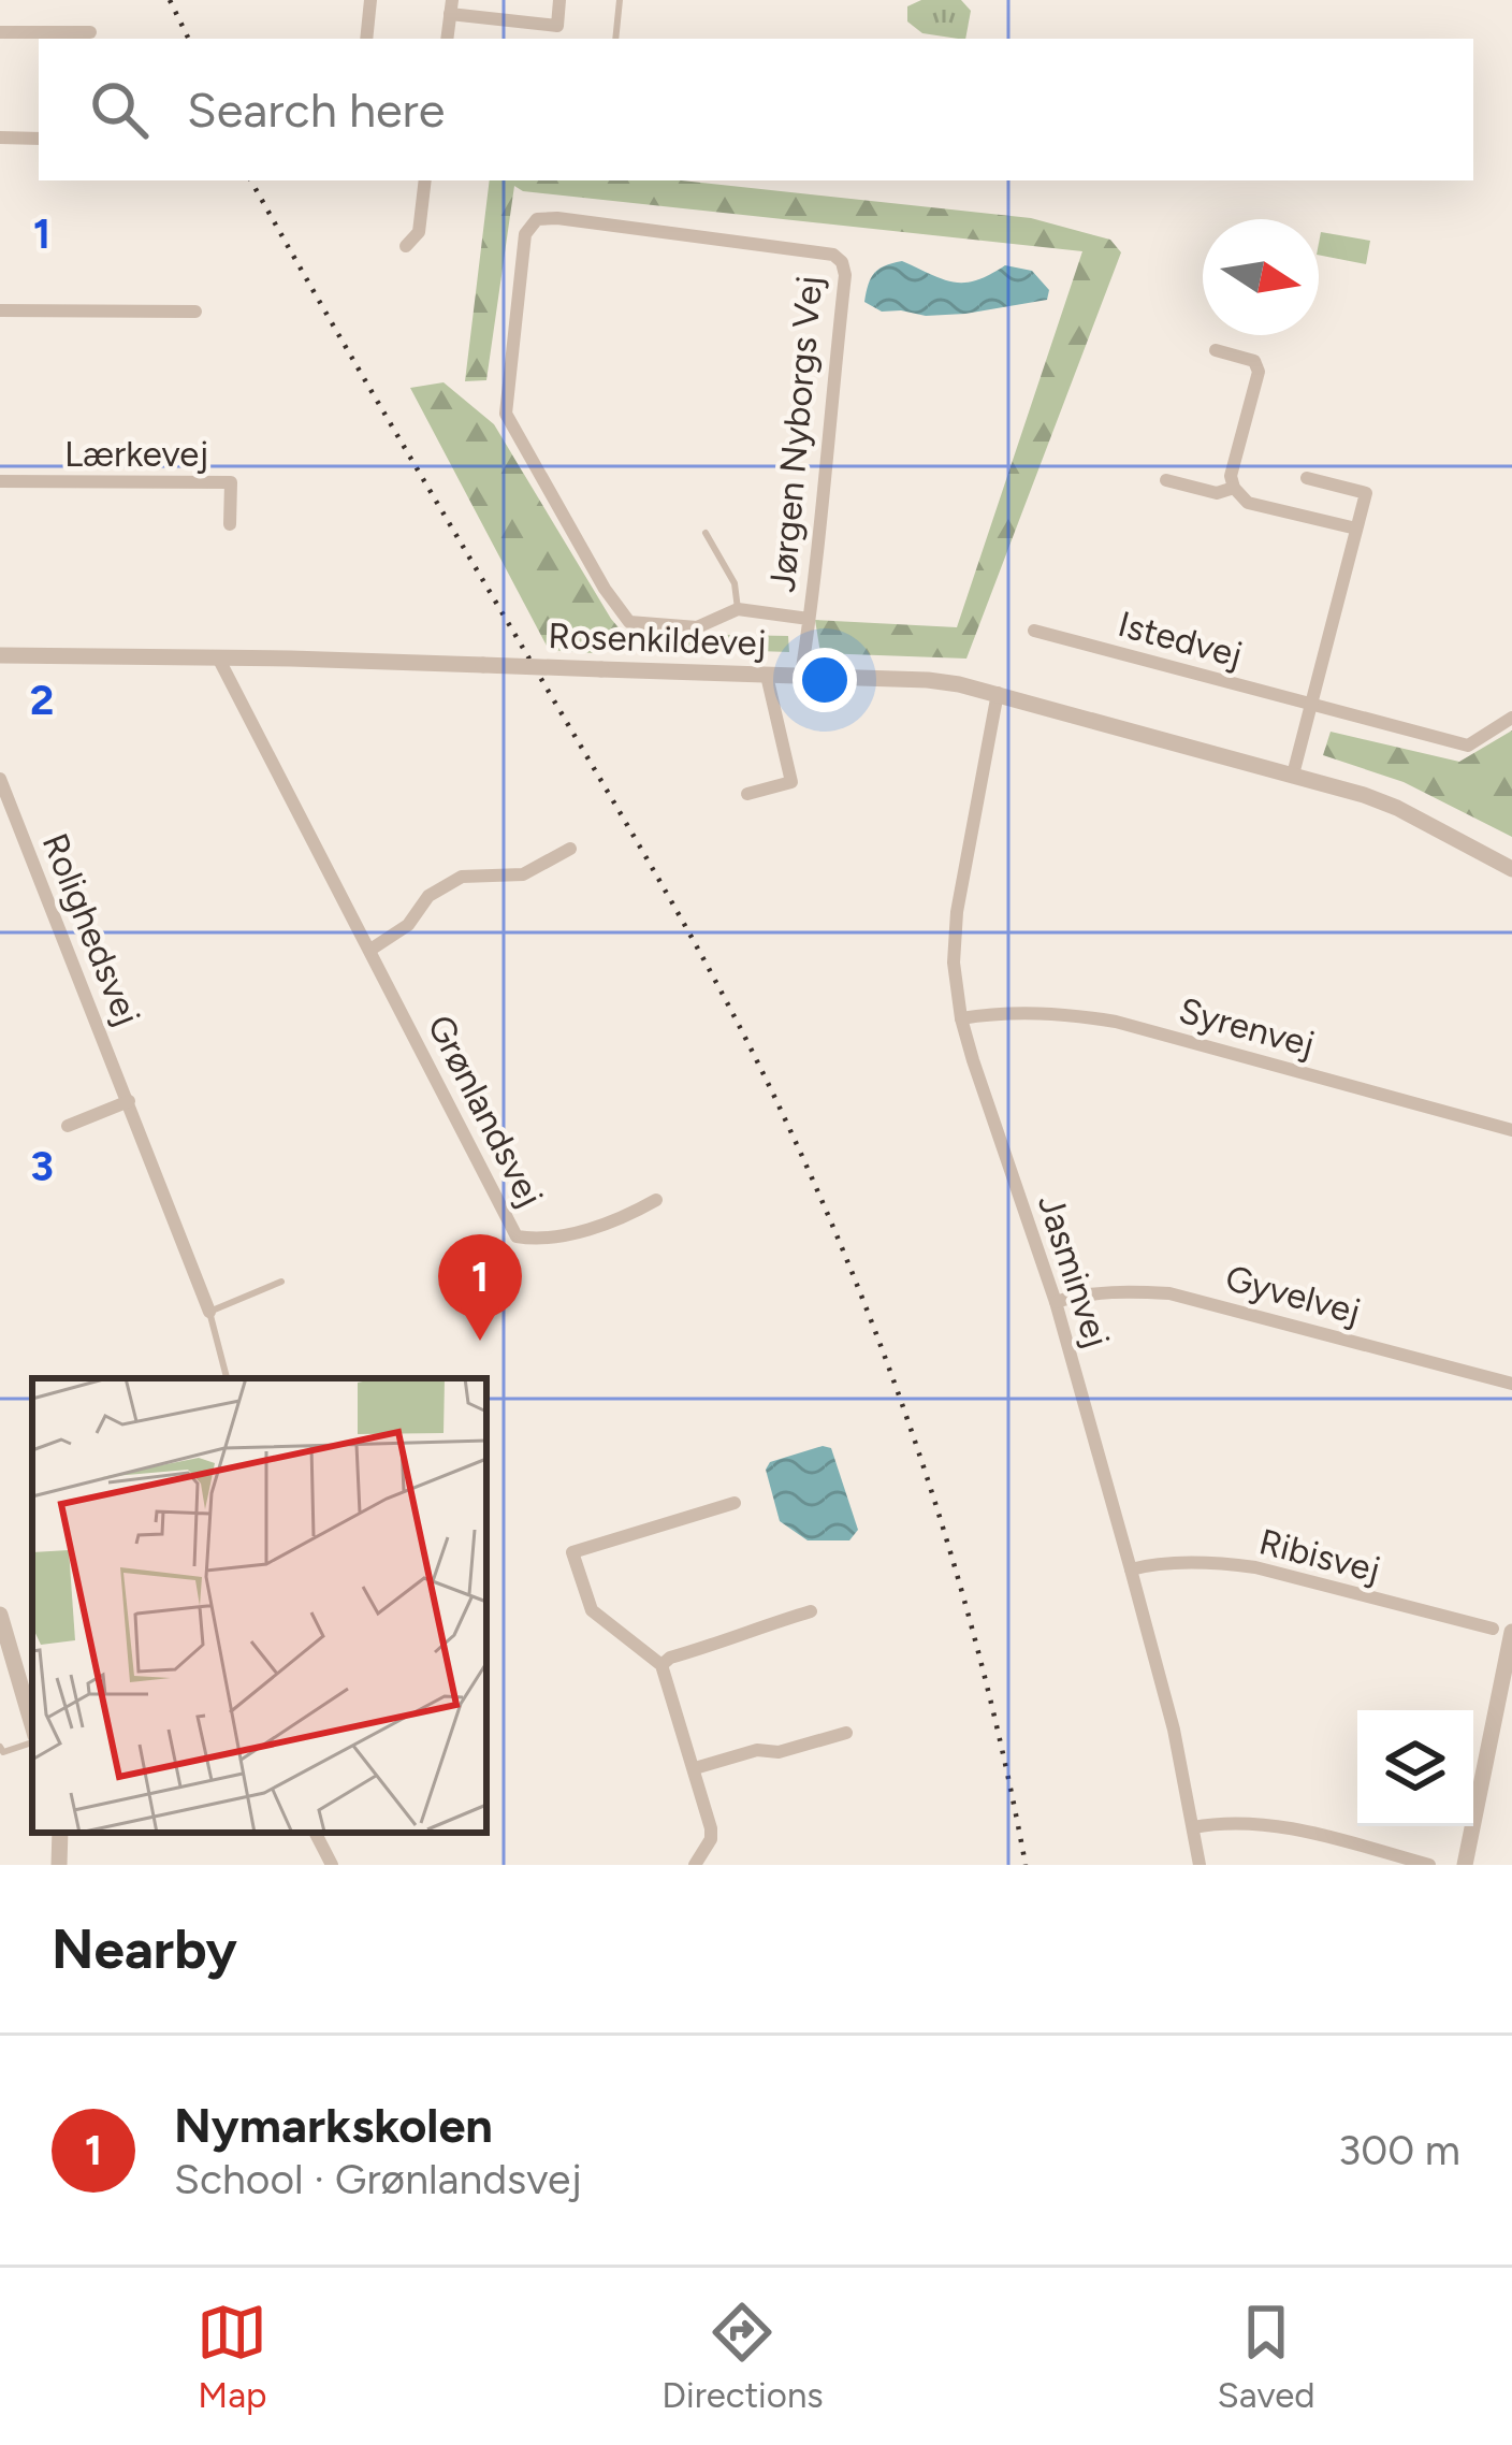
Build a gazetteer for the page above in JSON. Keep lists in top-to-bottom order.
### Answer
{
  "streets": {
    "street": [
      "Jørgen Nyborgs Vej",
      "Lærkevej",
      "Rosenkildevej",
      "Istedvej",
      "Rolighedsvej",
      "Syrenvej",
      "Grønlandsvej",
      "Jasminvej",
      "Gyvelvej",
      "Ribisvej"
    ]
  },
  "crossings": [
    ["Jørgen Nyborgs Vej", "Rosenkildevej"],
    ["Rosenkildevej", "Grønlandsvej"],
    ["Rosenkildevej", "Jasminvej"],
    ["Syrenvej", "Jasminvej"],
    ["Jasminvej", "Gyvelvej"],
    ["Jasminvej", "Ribisvej"]
  ],
  "north": "right",
  "page": {
    "search": "Search here",
    "pins": "1",
    "heading": "Nearby",
    "list": [
      {
        "mark": "1",
        "name": "Nymarkskolen",
        "note": "School · Grønlandsvej",
        "value": "300 m"
      }
    ],
    "nav": ["Map", "Directions", "Saved"]
  },
  "grid": {
    "rows": ["1", "2", "3"]
  }
}
